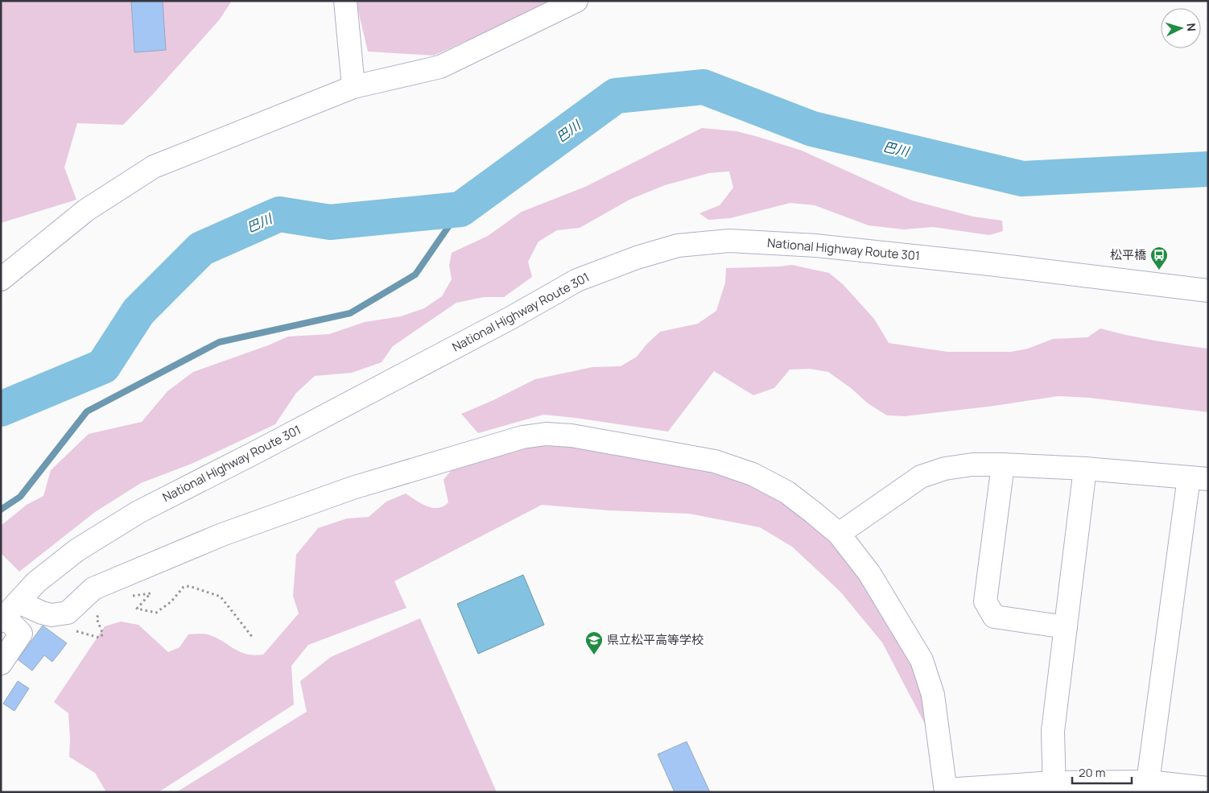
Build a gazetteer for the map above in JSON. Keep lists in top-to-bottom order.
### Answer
{
  "streets": {
    "main road": ["National Highway Route 301"]
  },
  "water": ["巴川"],
  "places": {
    "bus stop": ["松平橋"],
    "school or university": ["県立松平高等学校"]
  },
  "scale_bar": "20 m",
  "north": "right"
}
